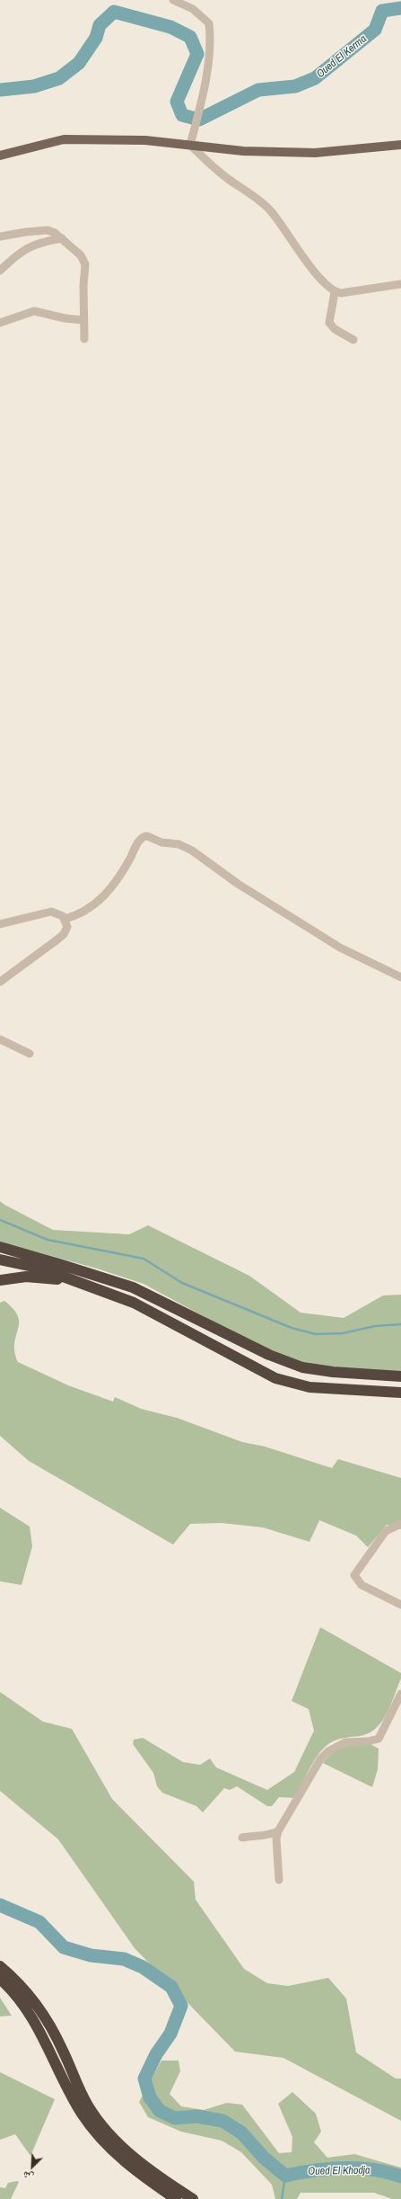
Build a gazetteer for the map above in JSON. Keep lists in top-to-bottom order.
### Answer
{
  "water": ["Oued El Kerma", "Oued El Khodja"],
  "north": "bottom left"
}
